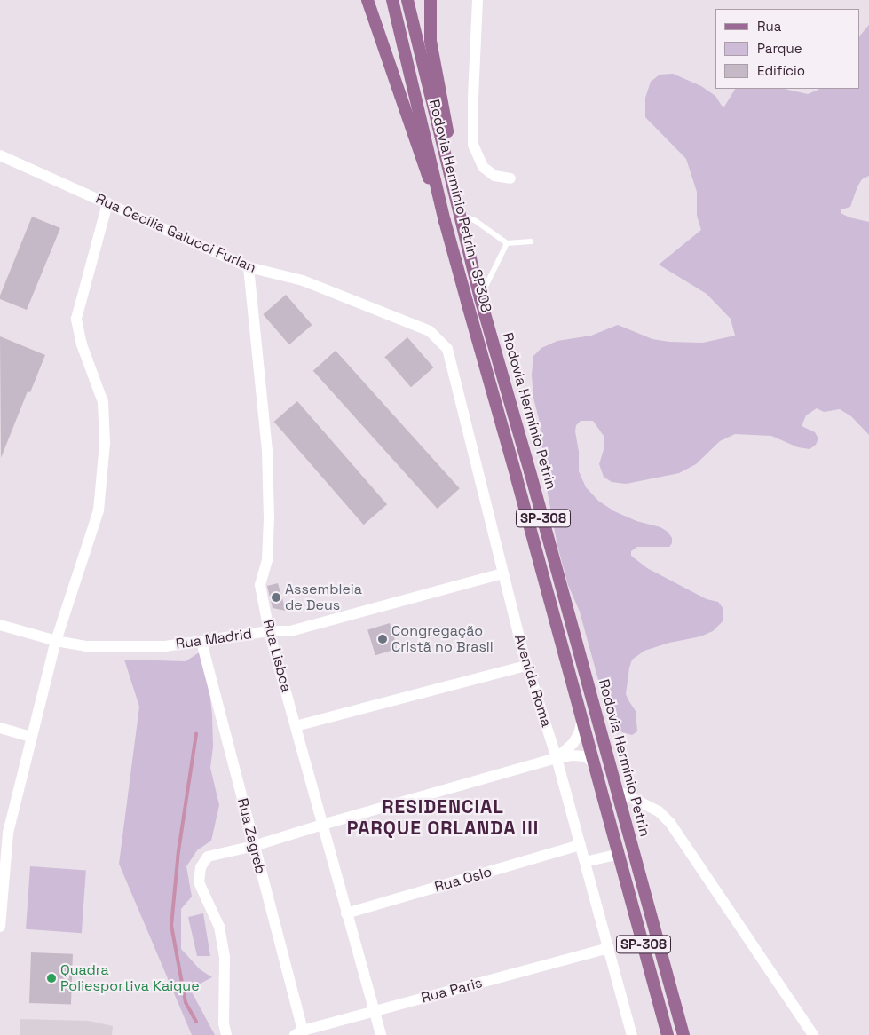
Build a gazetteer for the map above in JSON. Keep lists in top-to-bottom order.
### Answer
{
  "streets": {
    "main road": ["Rodovia Hermínio Petrin - SP308", "Rodovia Hermínio Petrin", "SP-308"],
    "street": [
      "Rua Cecília Galucci Furlan",
      "Rua Madrid",
      "Rua Lisboa",
      "Avenida Roma",
      "Rua Zagreb",
      "Rua Oslo",
      "Rua Paris"
    ]
  },
  "crossings": [
    ["Rua Cecília Galucci Furlan", "Rua Lisboa"],
    ["Rua Cecília Galucci Furlan", "Avenida Roma"],
    ["Rua Madrid", "Rua Lisboa"],
    ["Rua Madrid", "Avenida Roma"],
    ["Rua Madrid", "Rua Zagreb"],
    ["Rua Lisboa", "Rua Oslo"],
    ["Rua Lisboa", "Rua Paris"],
    ["Avenida Roma", "Rua Oslo"],
    ["Avenida Roma", "Rua Paris"],
    ["Rua Zagreb", "Rua Paris"]
  ],
  "districts": ["RESIDENCIAL PARQUE ORLANDA III"],
  "places": ["Assembleia de Deus", "Congregação Cristã no Brasil", "Quadra Poliesportiva Kaique"],
  "legend": ["Rua", "Parque", "Edifício"]
}
